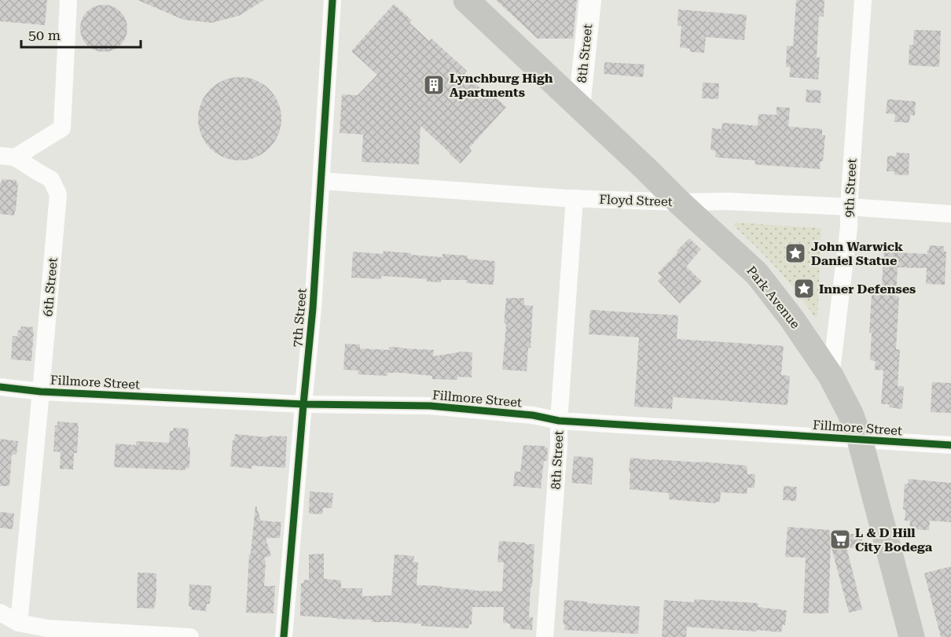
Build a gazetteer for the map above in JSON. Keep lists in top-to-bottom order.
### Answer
{
  "streets": {
    "main road": ["Park Avenue"],
    "street": [
      "8th Street",
      "9th Street",
      "Floyd Street",
      "6th Street",
      "7th Street",
      "Fillmore Street"
    ]
  },
  "crossings": [
    ["8th Street", "Floyd Street"],
    ["8th Street", "Park Avenue"],
    ["8th Street", "Fillmore Street"],
    ["9th Street", "Floyd Street"],
    ["9th Street", "Park Avenue"],
    ["Floyd Street", "Park Avenue"],
    ["Floyd Street", "7th Street"],
    ["6th Street", "Fillmore Street"],
    ["Park Avenue", "Fillmore Street"],
    ["7th Street", "Fillmore Street"]
  ],
  "places": {
    "building": ["Lynchburg High Apartments"],
    "place": ["John Warwick Daniel Statue", "Inner Defenses"],
    "supermarket": ["L & D Hill City Bodega"]
  },
  "scale_bar": "50 m"
}
